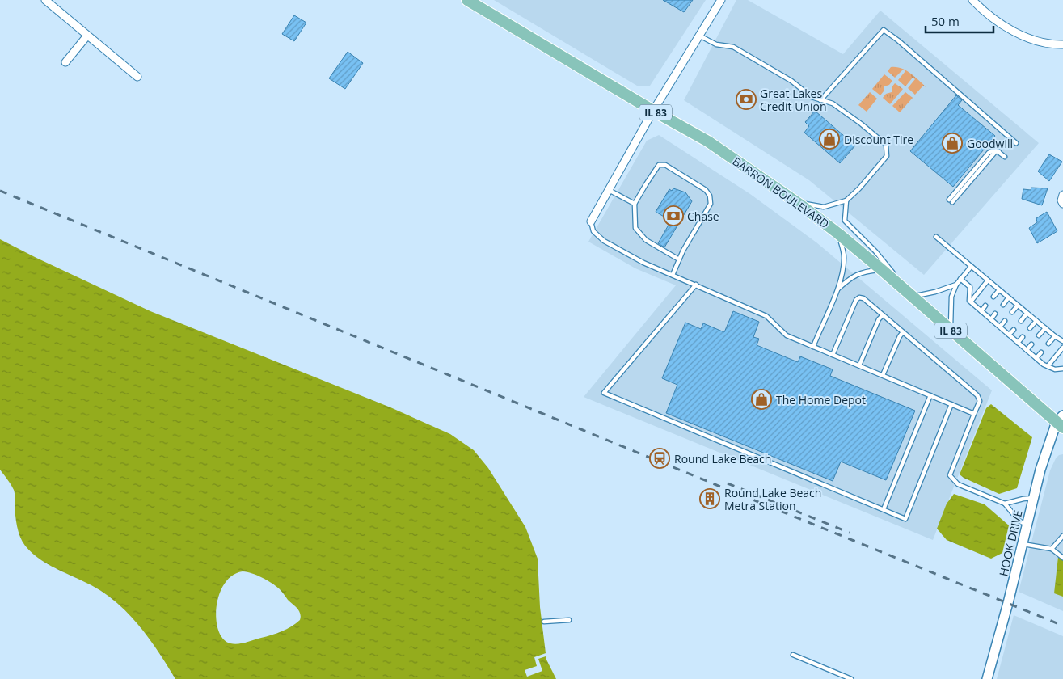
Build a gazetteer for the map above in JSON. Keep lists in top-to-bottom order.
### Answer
{
  "streets": {
    "main road": ["IL 83", "BARRON BOULEVARD"],
    "street": ["HOOK DRIVE"]
  },
  "crossings": [
    ["BARRON BOULEVARD", "HOOK DRIVE"]
  ],
  "places": {
    "bank": ["Great Lakes Credit Union", "Chase"],
    "shop": ["Discount Tire", "Goodwill", "The Home Depot"],
    "station": ["Round Lake Beach"],
    "building": ["Round Lake Beach Metra Station"]
  },
  "scale_bar": "50 m"
}
